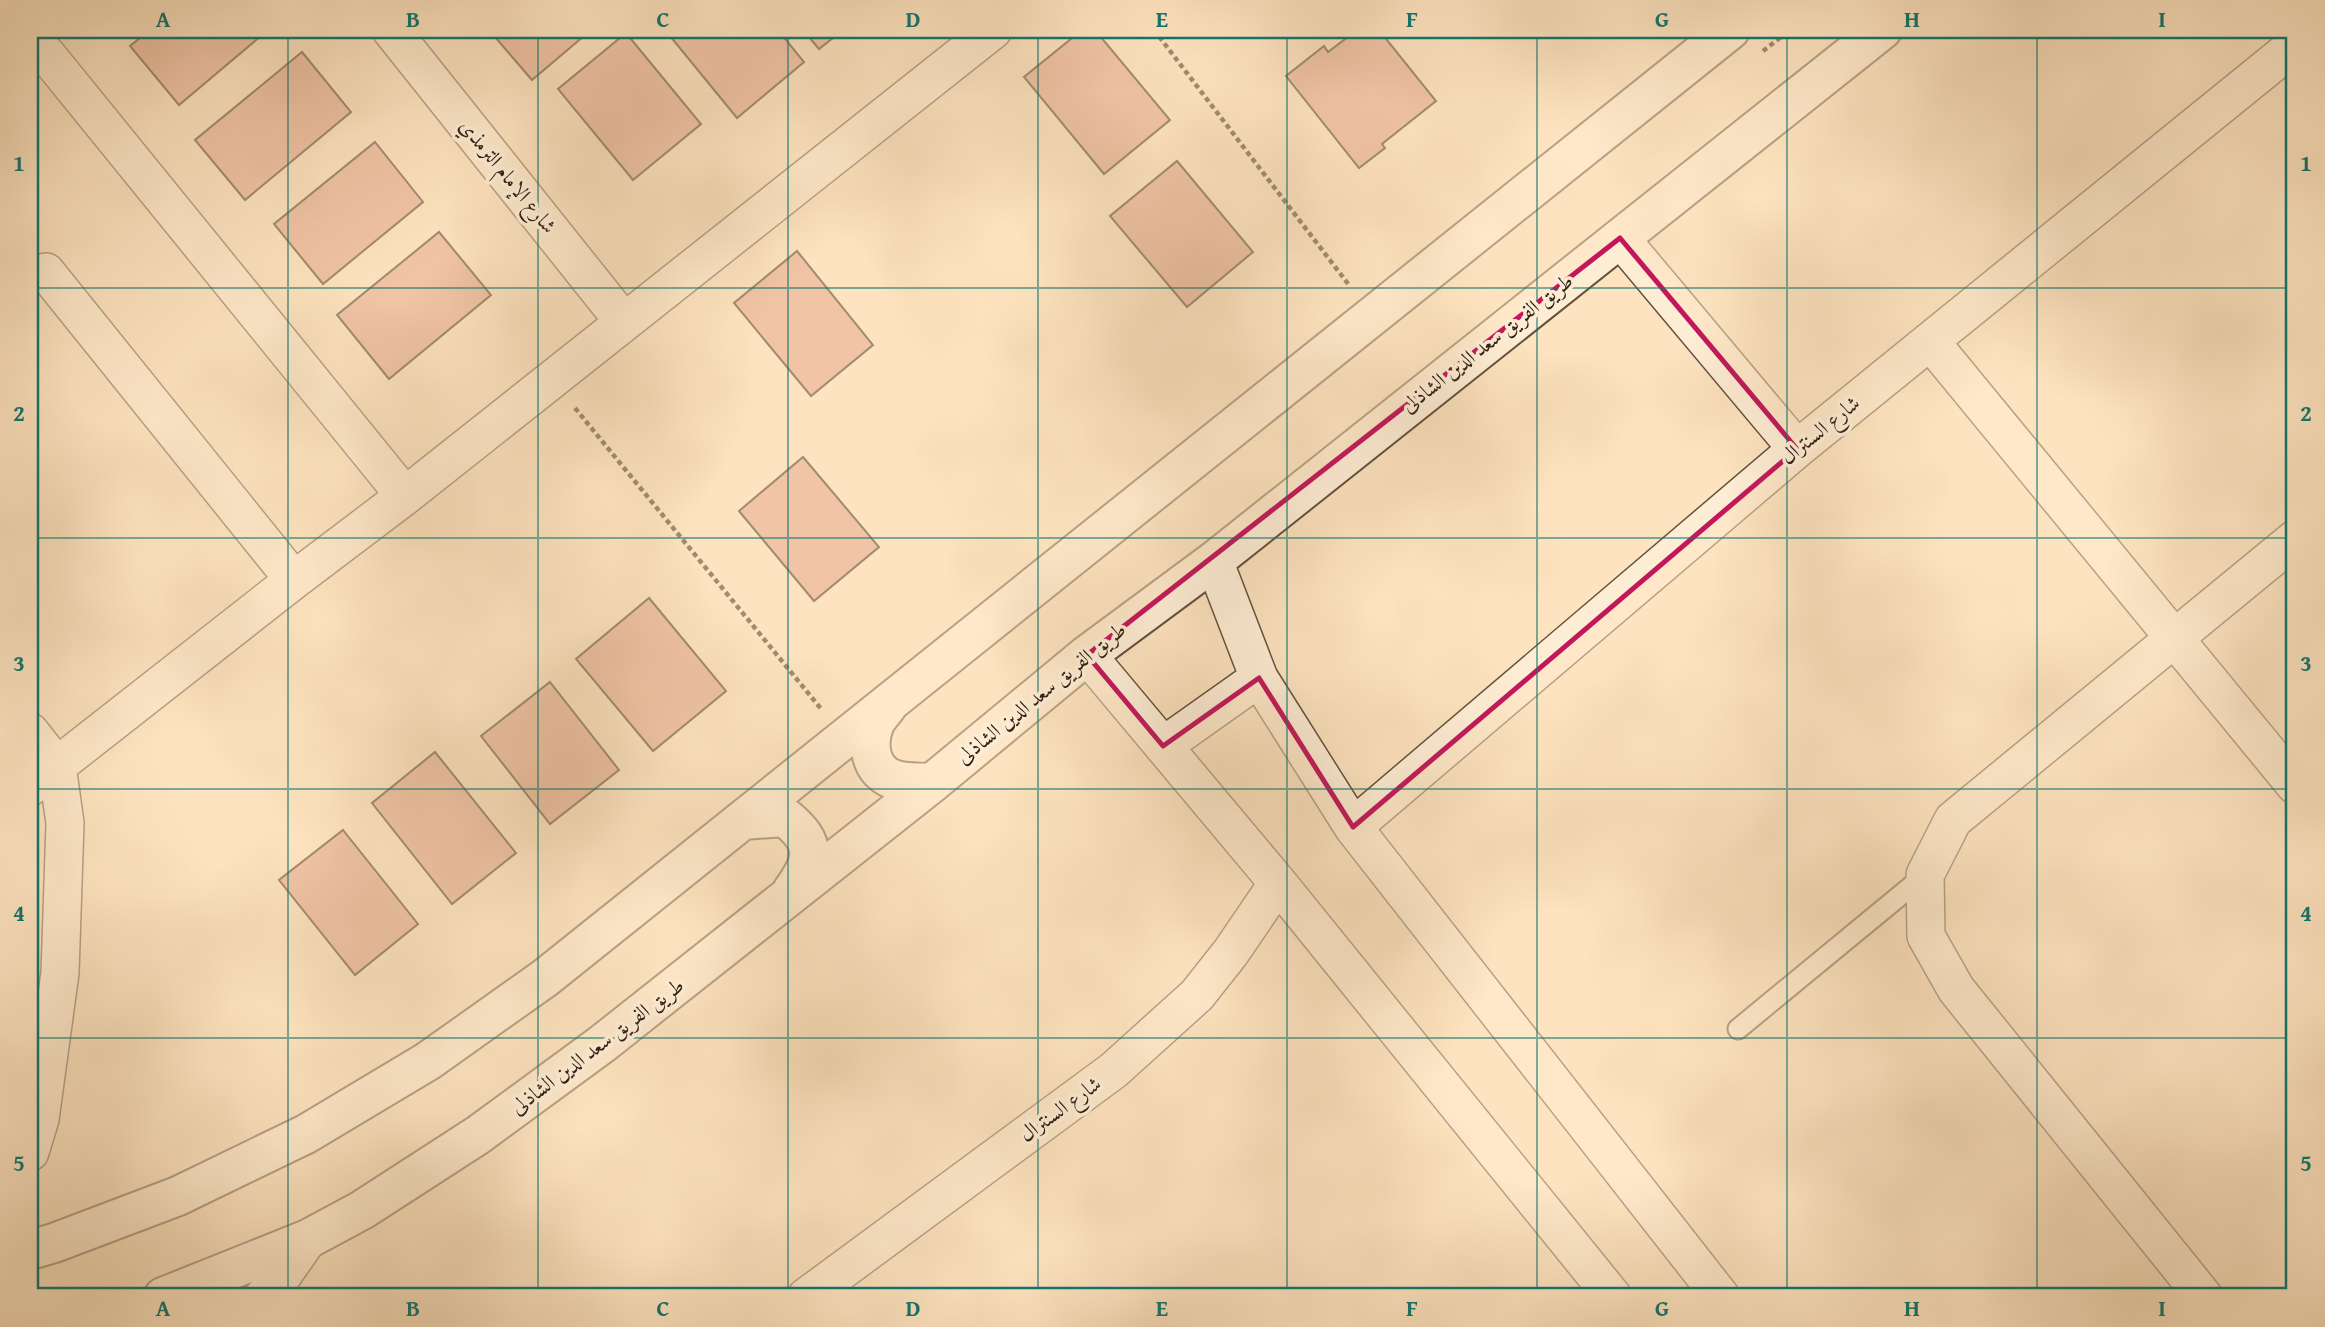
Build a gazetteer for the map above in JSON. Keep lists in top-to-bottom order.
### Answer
{
  "streets": {
    "street": ["شارع الإمام الترمذي", "طريق الفريق سعد الدين الشاذلى", "شارع السنترال"]
  },
  "grid": {
    "columns": [
      "A",
      "B",
      "C",
      "D",
      "E",
      "F",
      "G",
      "H",
      "I"
    ],
    "rows": [
      "1",
      "2",
      "3",
      "4",
      "5"
    ]
  }
}
